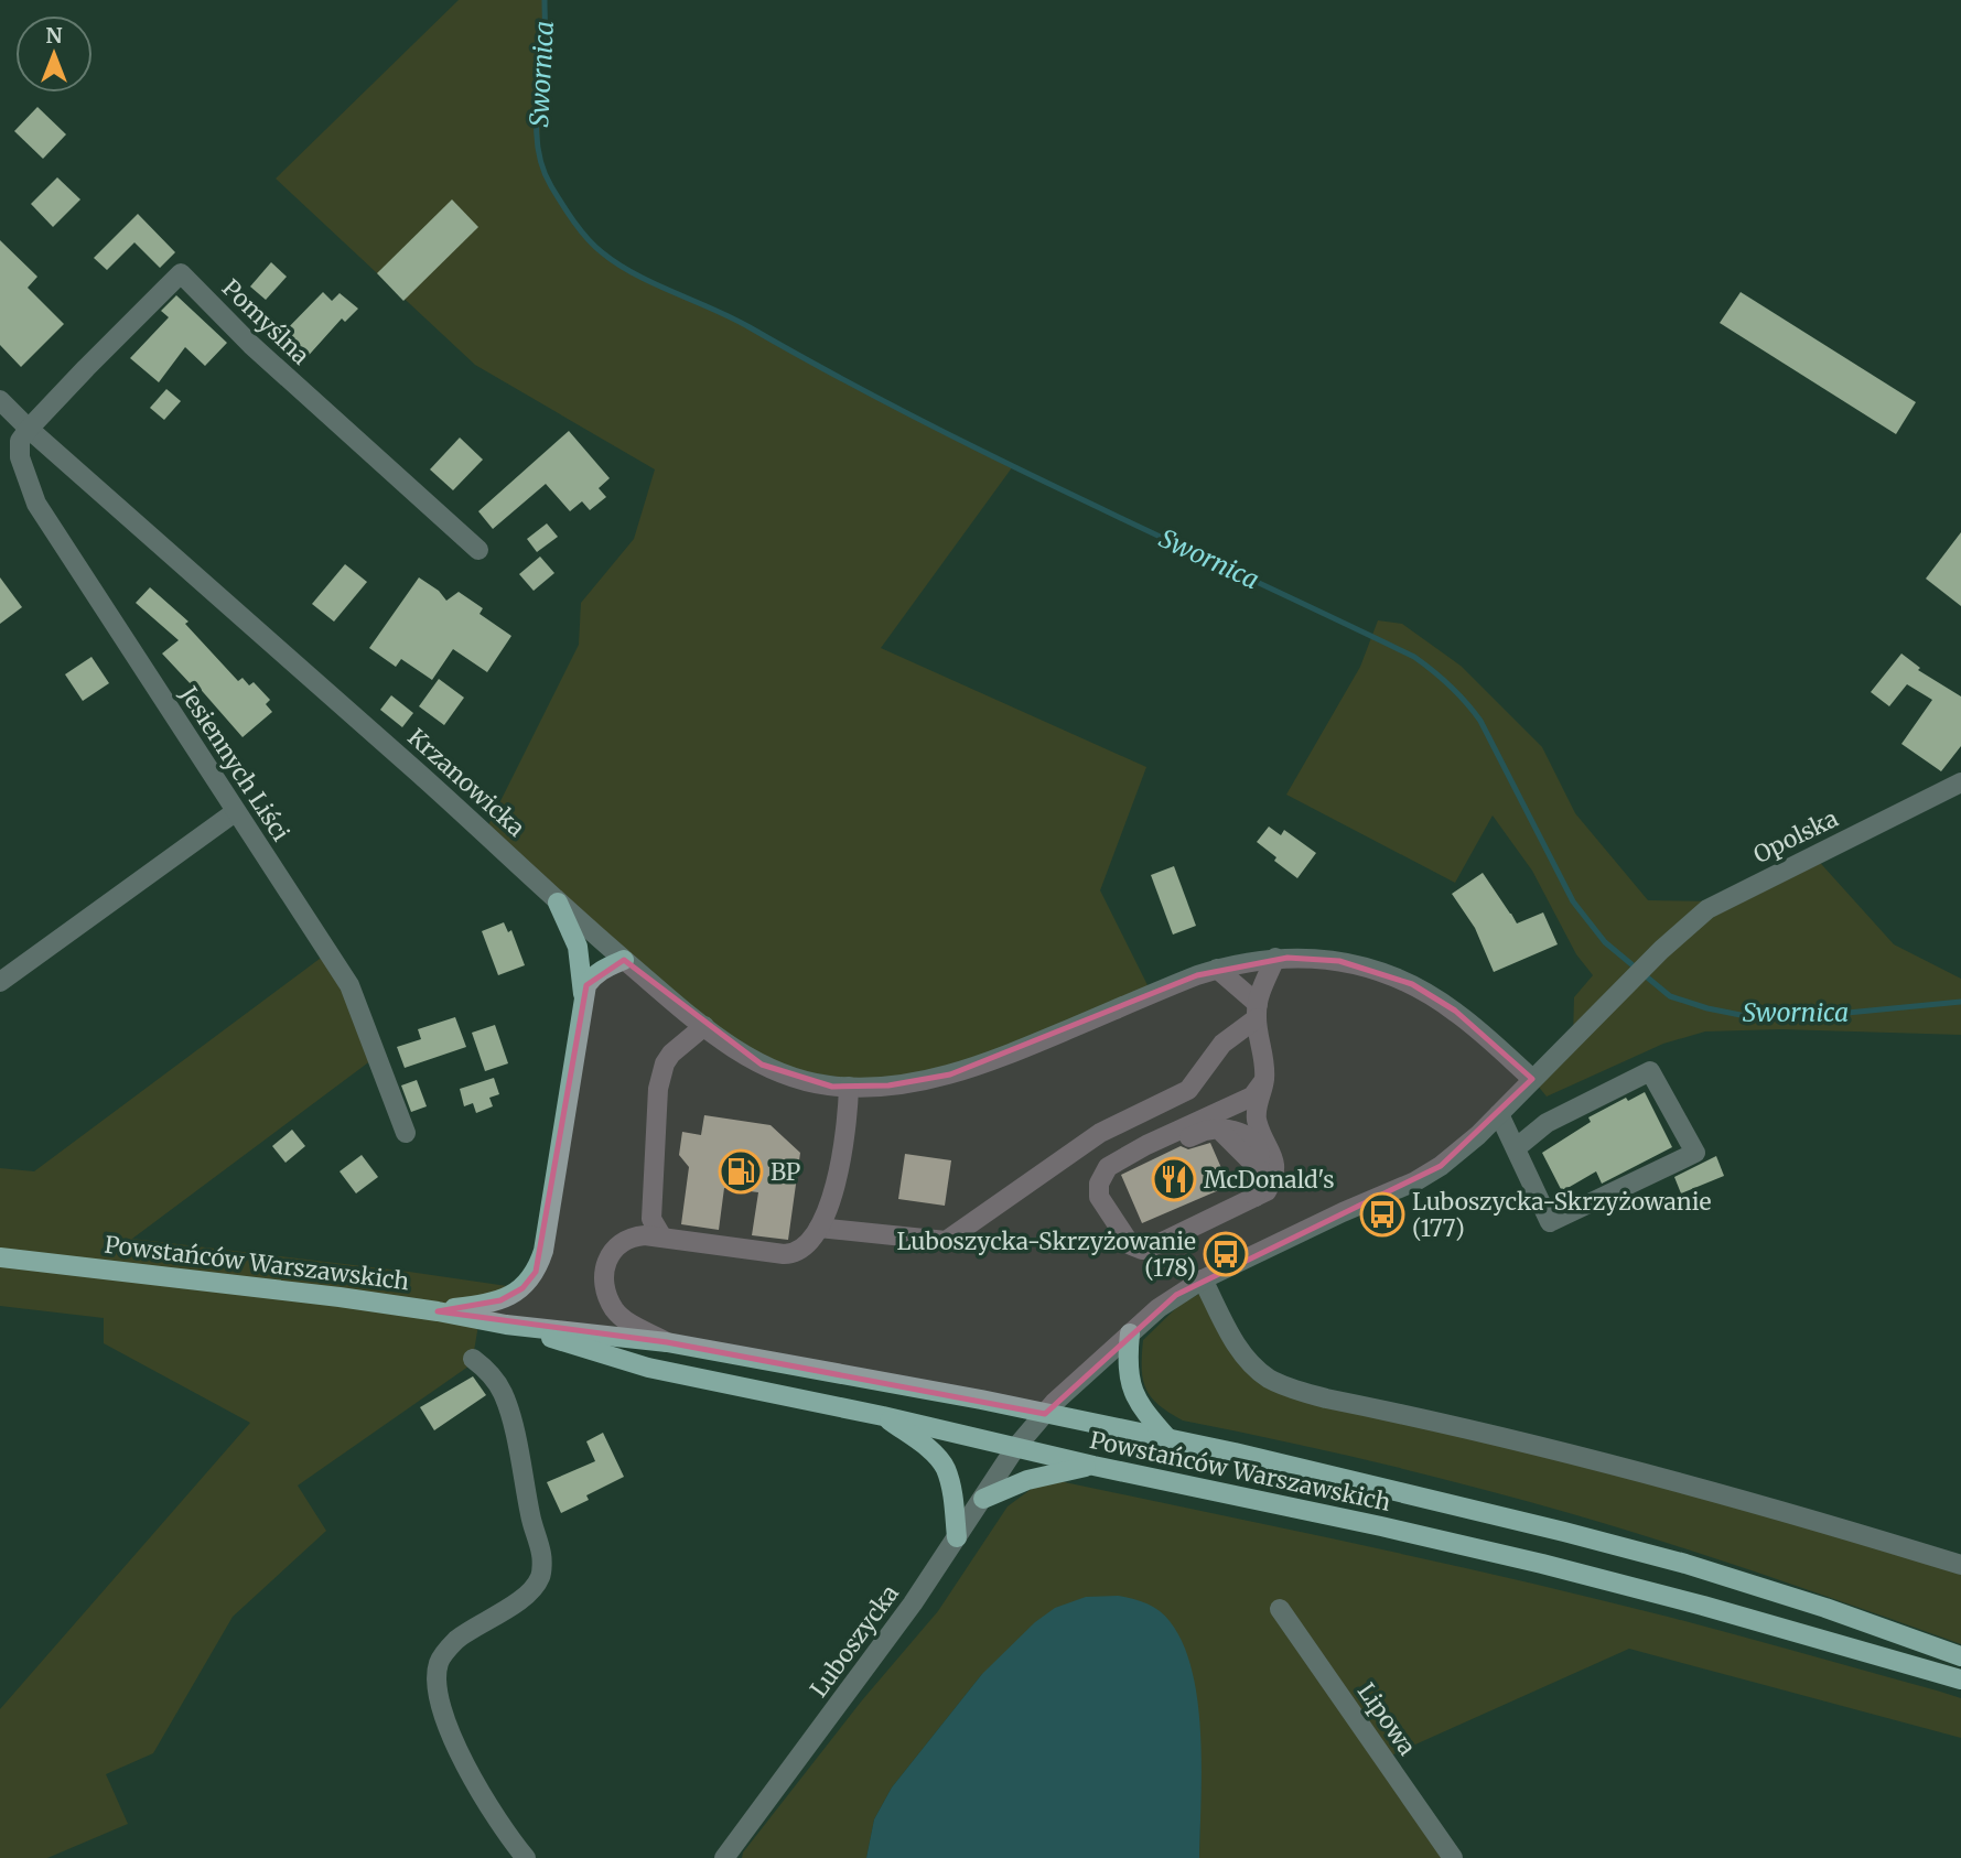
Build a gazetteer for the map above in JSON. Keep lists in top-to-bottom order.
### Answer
{
  "streets": {
    "main road": ["Powstańców Warszawskich"],
    "street": [
      "Pomyślna",
      "Jesiennych Liści",
      "Krzanowicka",
      "Opolska",
      "Luboszycka",
      "Lipowa"
    ]
  },
  "crossings": [
    ["Pomyślna", "Jesiennych Liści"],
    ["Pomyślna", "Krzanowicka"],
    ["Jesiennych Liści", "Krzanowicka"],
    ["Krzanowicka", "Opolska"],
    ["Opolska", "Luboszycka"],
    ["Powstańców Warszawskich", "Luboszycka"]
  ],
  "water": ["Swornica"],
  "places": {
    "fuel station": ["BP"],
    "restaurant": ["McDonald's"],
    "bus stop": ["Luboszycka-Skrzyżowanie (177)", "Luboszycka-Skrzyżowanie (178)"]
  },
  "north": "top"
}
